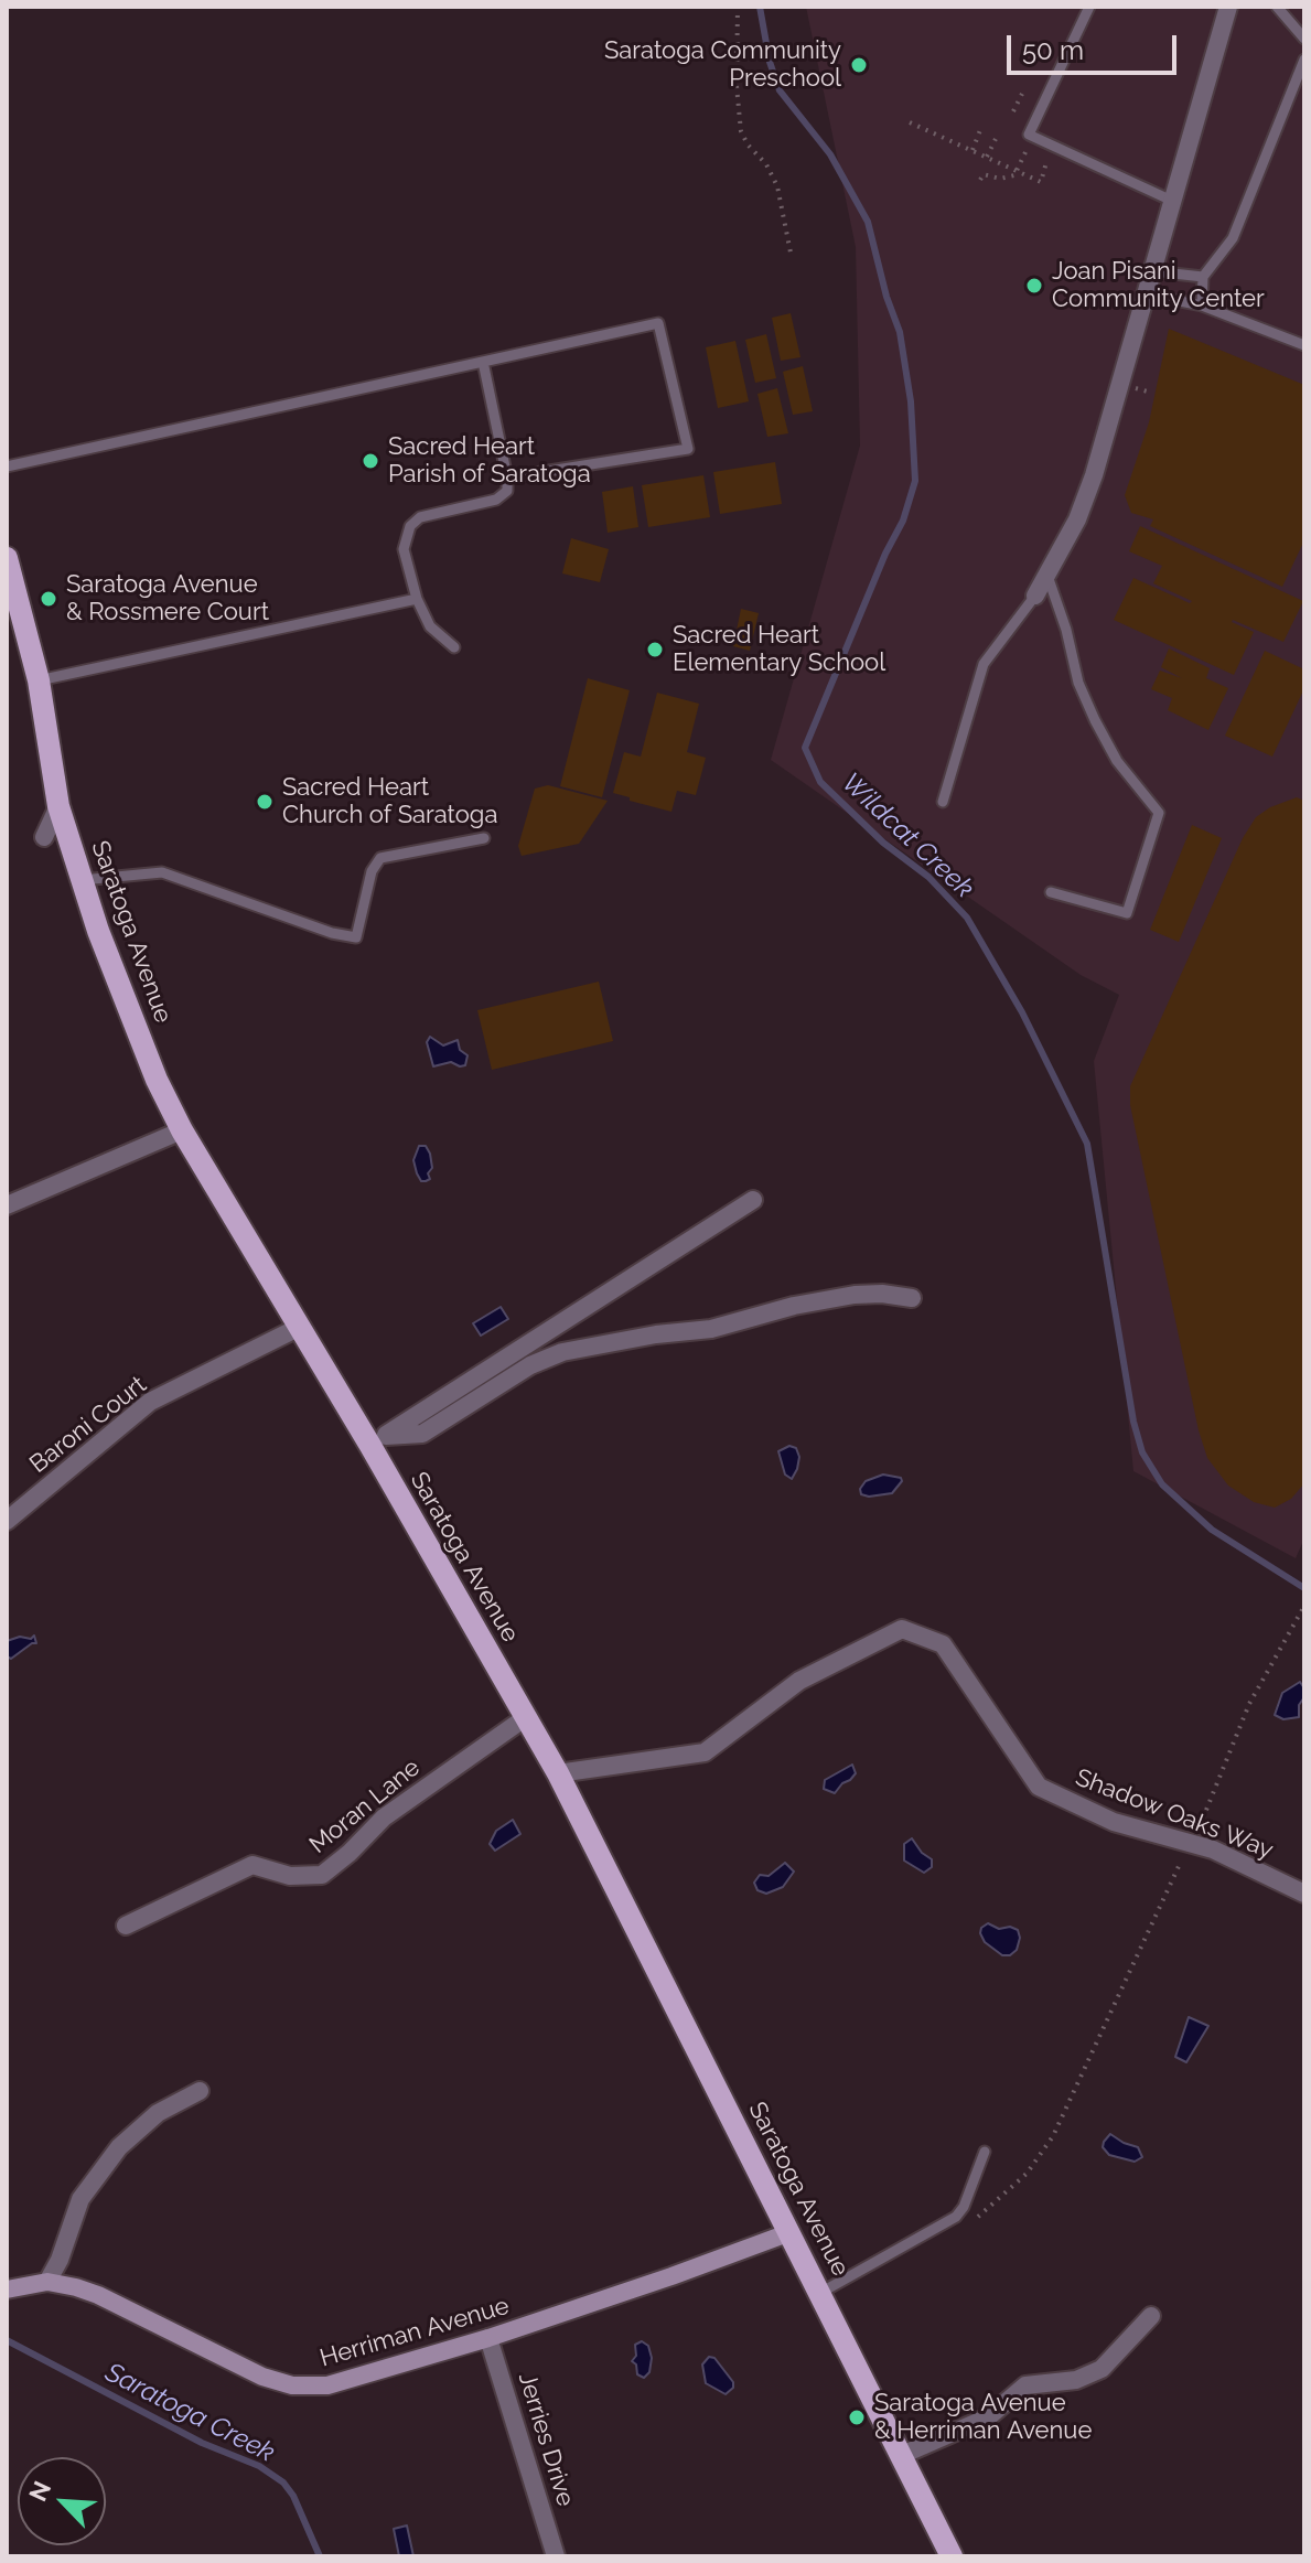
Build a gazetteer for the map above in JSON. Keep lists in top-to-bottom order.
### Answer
{
  "streets": {
    "main road": ["Saratoga Avenue"],
    "street": [
      "Baroni Court",
      "Moran Lane",
      "Shadow Oaks Way",
      "Herriman Avenue",
      "Jerries Drive"
    ]
  },
  "crossings": [
    ["Saratoga Avenue", "Baroni Court"],
    ["Saratoga Avenue", "Moran Lane"],
    ["Saratoga Avenue", "Shadow Oaks Way"],
    ["Saratoga Avenue", "Herriman Avenue"],
    ["Herriman Avenue", "Jerries Drive"]
  ],
  "water": ["Wildcat Creek", "Saratoga Creek"],
  "places": [
    "Saratoga Community Preschool",
    "Joan Pisani Community Center",
    "Sacred Heart Parish of Saratoga",
    "Saratoga Avenue & Rossmere Court",
    "Sacred Heart Elementary School",
    "Sacred Heart Church of Saratoga",
    "Saratoga Avenue & Herriman Avenue"
  ],
  "scale_bar": "50 m",
  "north": "top left"
}
